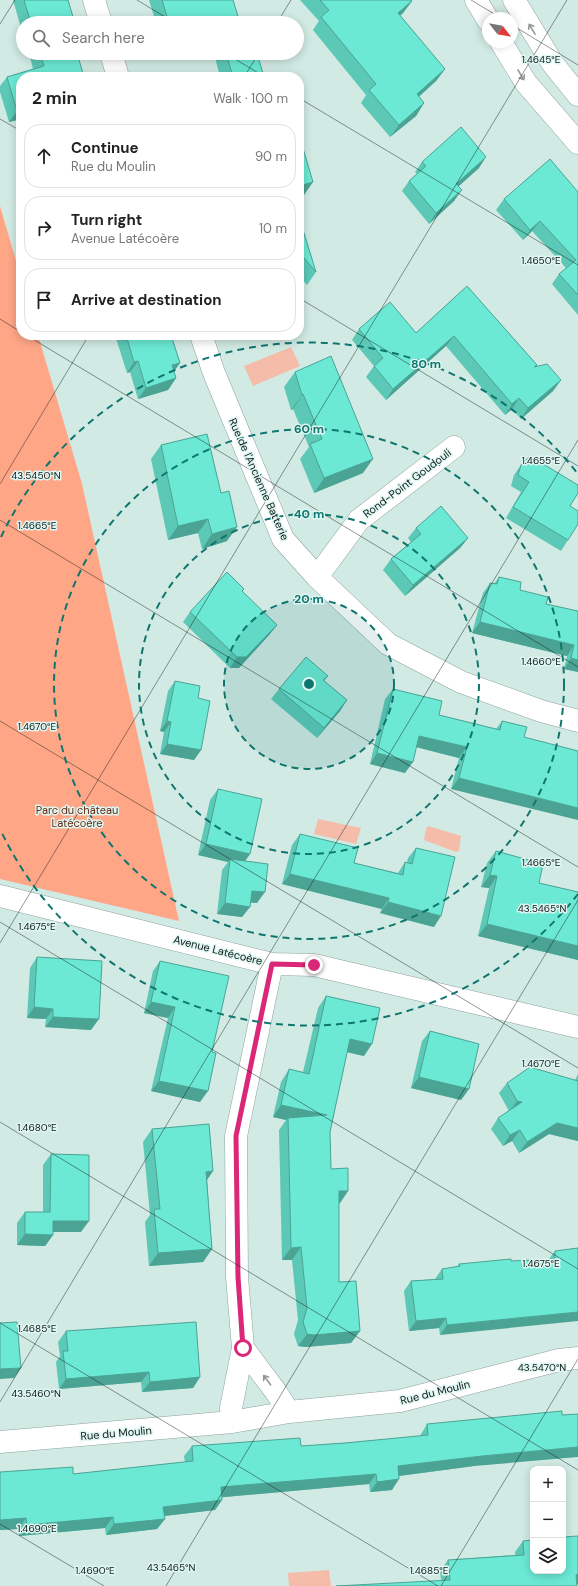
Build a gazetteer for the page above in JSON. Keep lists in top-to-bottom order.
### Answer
{
  "streets": {
    "street": [
      "Rue de l'Ancienne Batterie",
      "Rond-Point Goudouli",
      "Avenue Latécoère",
      "Rue du Moulin"
    ]
  },
  "crossings": [
    ["Rue de l'Ancienne Batterie", "Rond-Point Goudouli"]
  ],
  "parks": ["Parc du château Latécoère"],
  "north": "bottom right",
  "page": {
    "search": "Search here",
    "heading": ["2 min", "Walk · 100 m"],
    "list": [
      ["Continue", "Rue du Moulin", "90 m"],
      ["Turn right", "Avenue Latécoère", "10 m"],
      "Arrive at destination"
    ],
    "map_buttons": ["+", "−"]
  },
  "coordinates": [
    "1.4645°E",
    "1.4650°E",
    "1.4655°E",
    "43.5450°N",
    "1.4665°E",
    "1.4660°E",
    "1.4670°E",
    "43.5465°N",
    "1.4675°E",
    "1.4680°E",
    "1.4685°E",
    "43.5470°N",
    "43.5460°N",
    "1.4690°E"
  ],
  "rings": [
    "80 m",
    "60 m",
    "40 m",
    "20 m"
  ]
}
